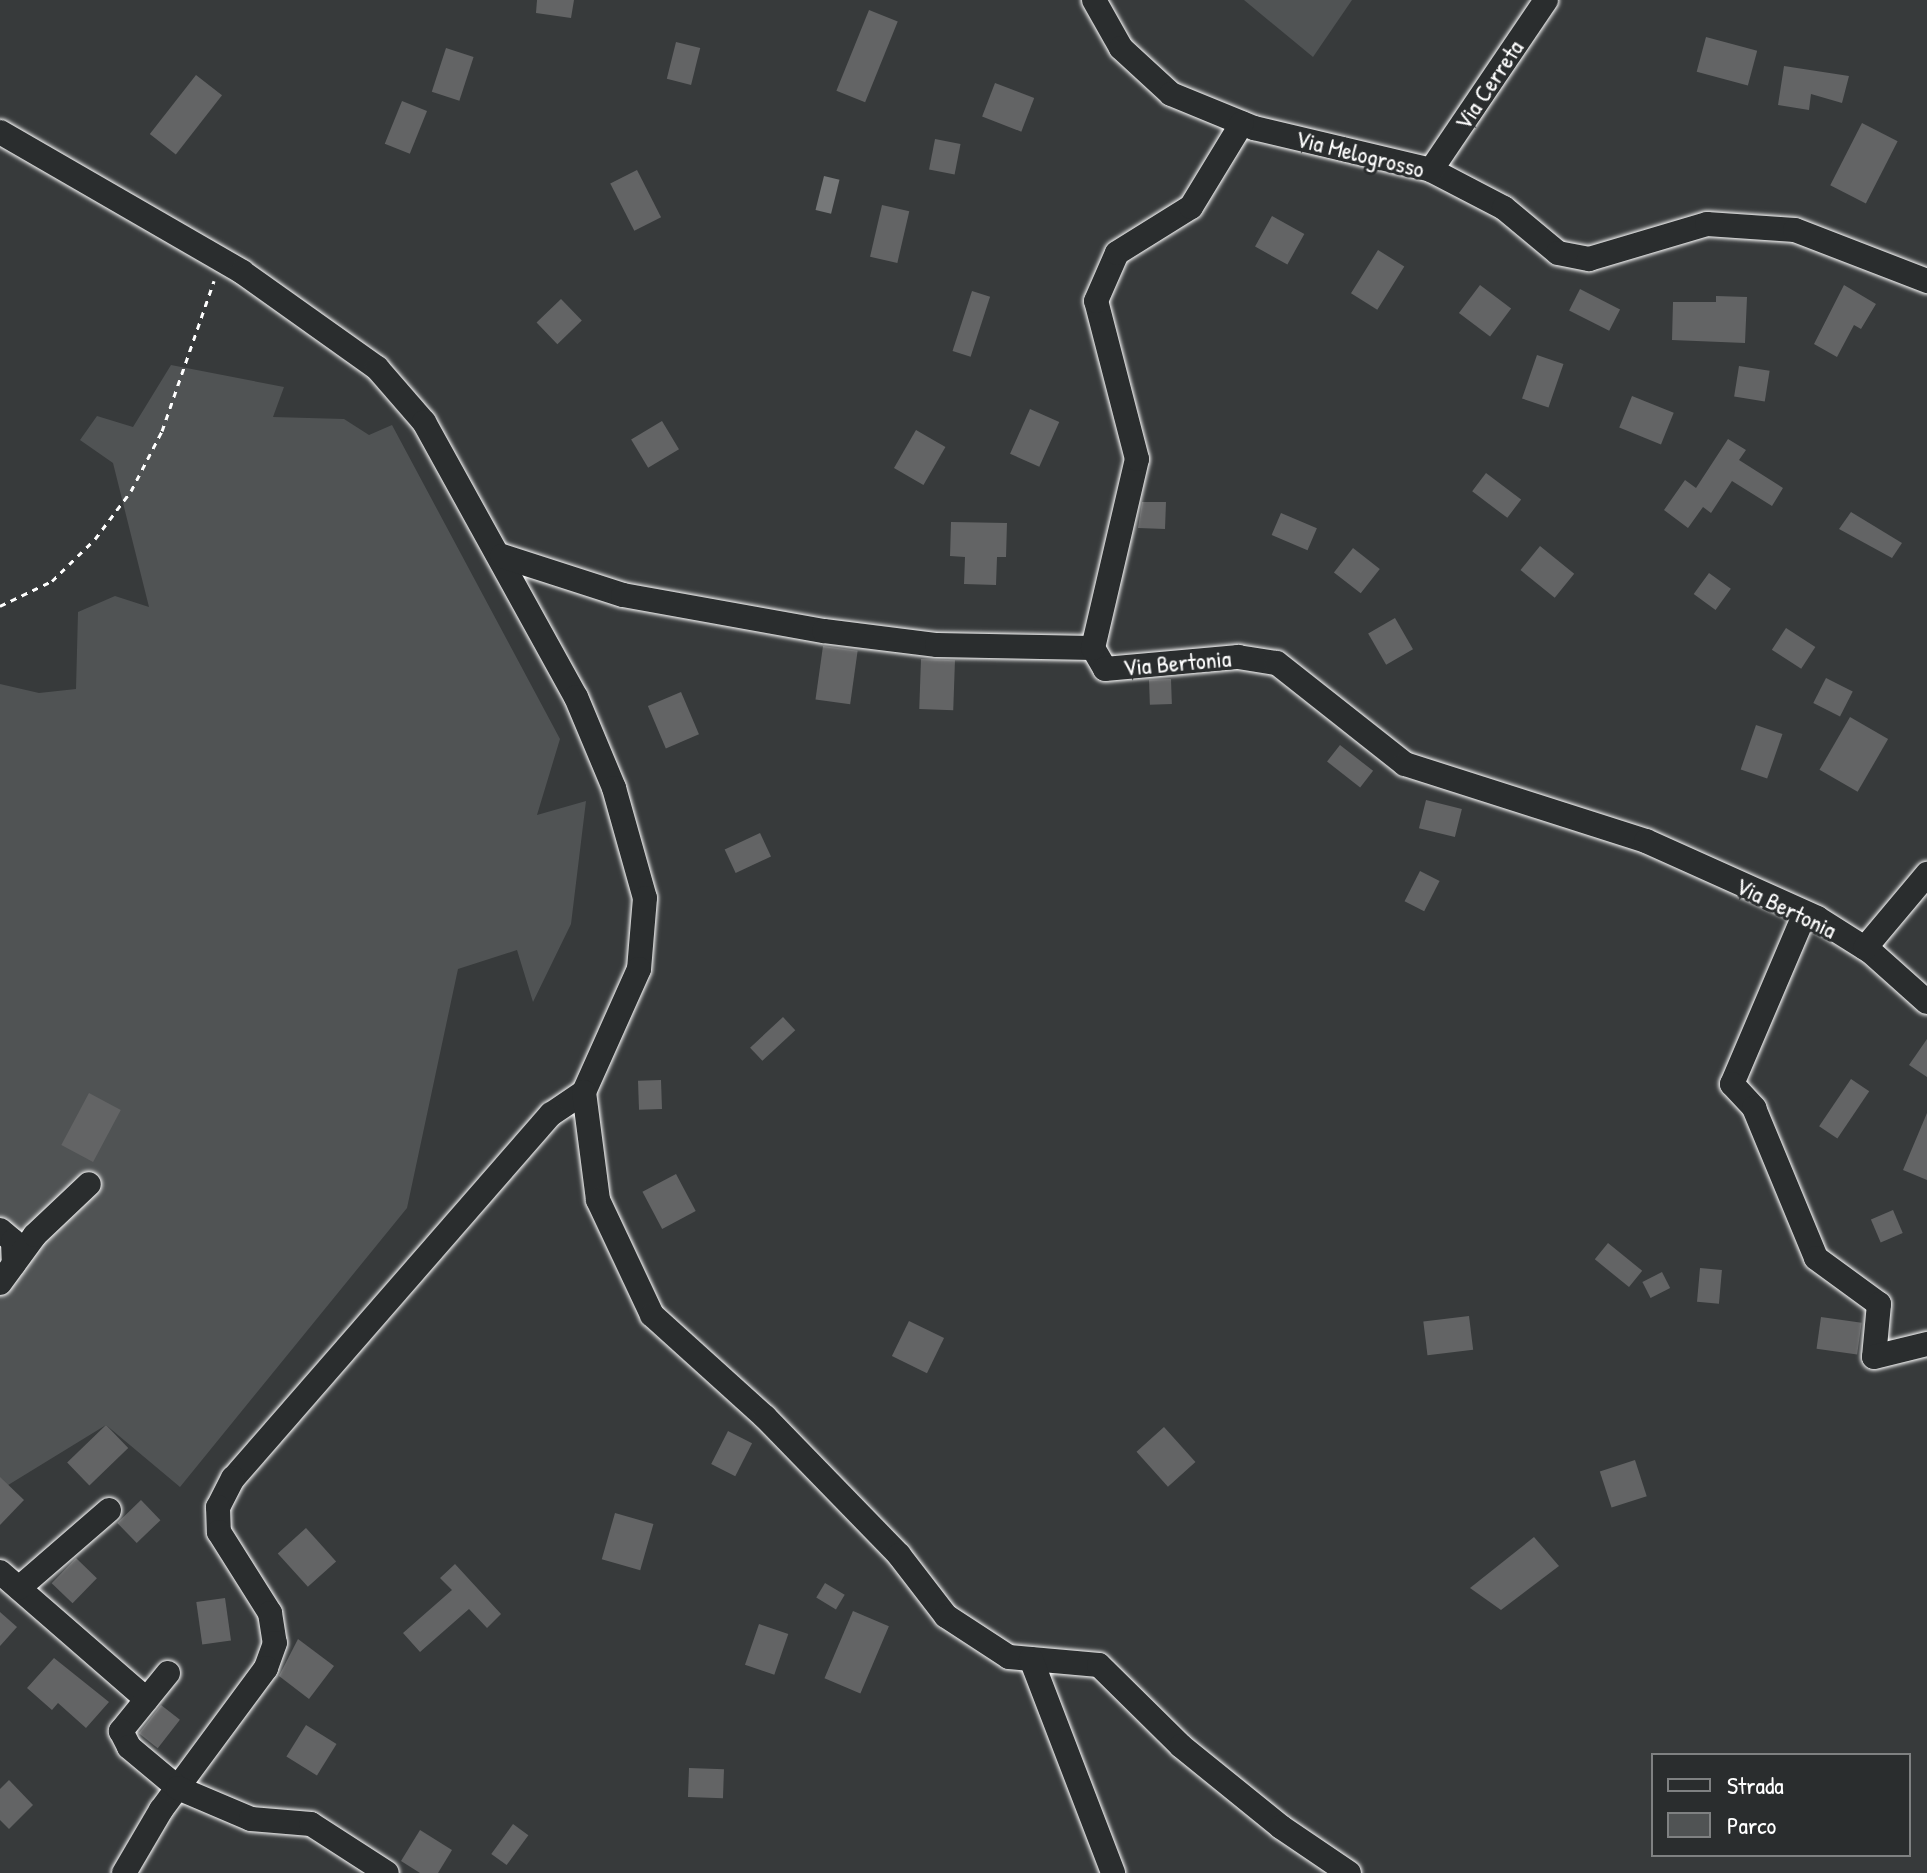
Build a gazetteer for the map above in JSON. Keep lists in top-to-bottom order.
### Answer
{
  "streets": {
    "street": ["Via Cerreta", "Via Melogrosso", "Via Bertonia"]
  },
  "crossings": [
    ["Via Cerreta", "Via Melogrosso"]
  ],
  "legend": ["Strada", "Parco"]
}
